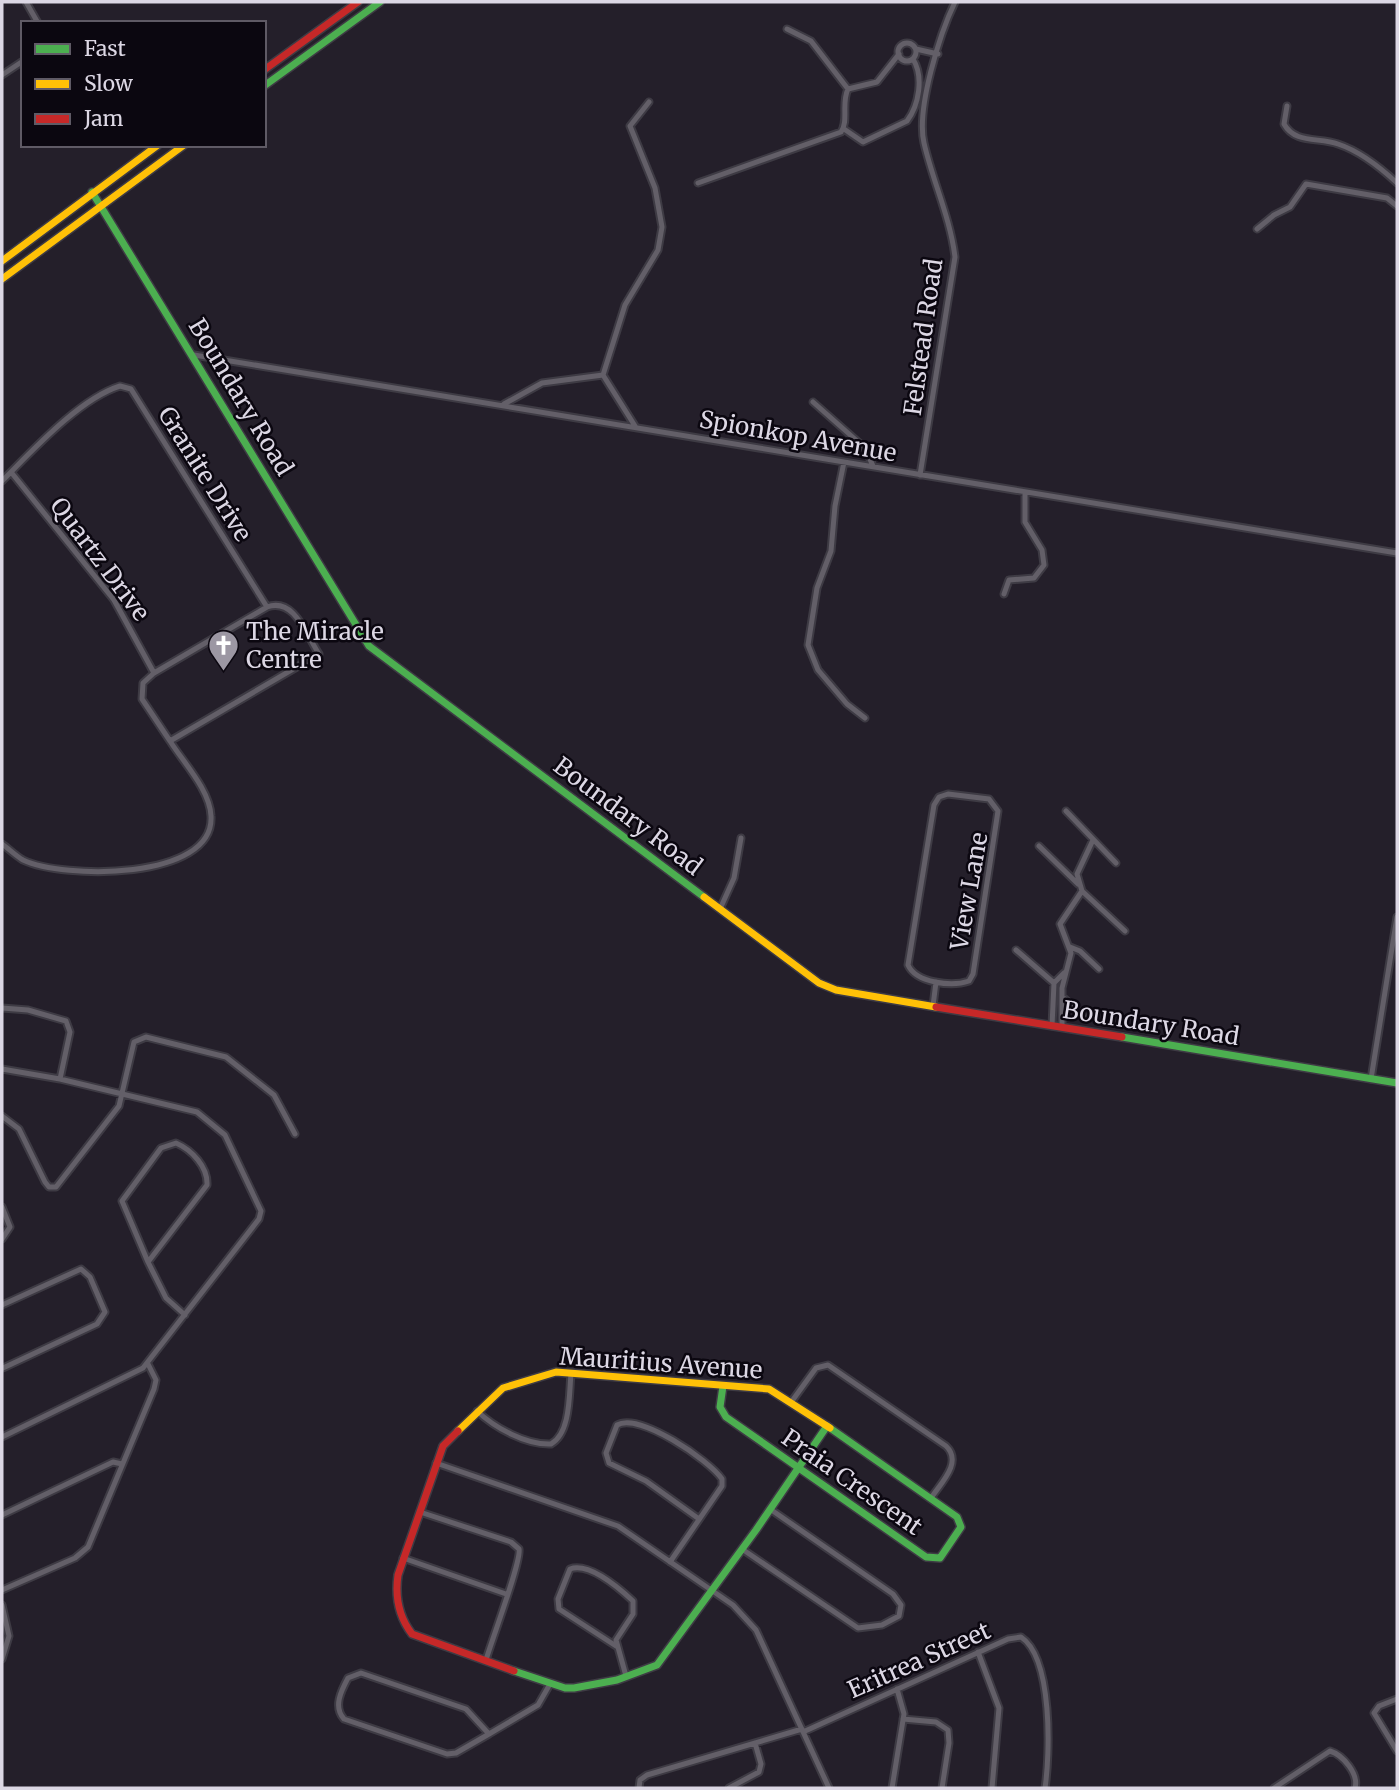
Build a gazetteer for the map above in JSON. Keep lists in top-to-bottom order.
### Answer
{
  "streets": {
    "street": [
      "Felstead Road",
      "Boundary Road",
      "Spionkop Avenue",
      "Granite Drive",
      "Quartz Drive",
      "View Lane",
      "Mauritius Avenue",
      "Praia Crescent",
      "Eritrea Street"
    ]
  },
  "crossings": [
    ["Felstead Road", "Spionkop Avenue"],
    ["Boundary Road", "Spionkop Avenue"],
    ["Boundary Road", "View Lane"],
    ["Granite Drive", "Quartz Drive"],
    ["Mauritius Avenue", "Praia Crescent"]
  ],
  "places": {
    "church": ["The Miracle Centre"]
  },
  "legend": ["Fast", "Slow", "Jam"]
}
